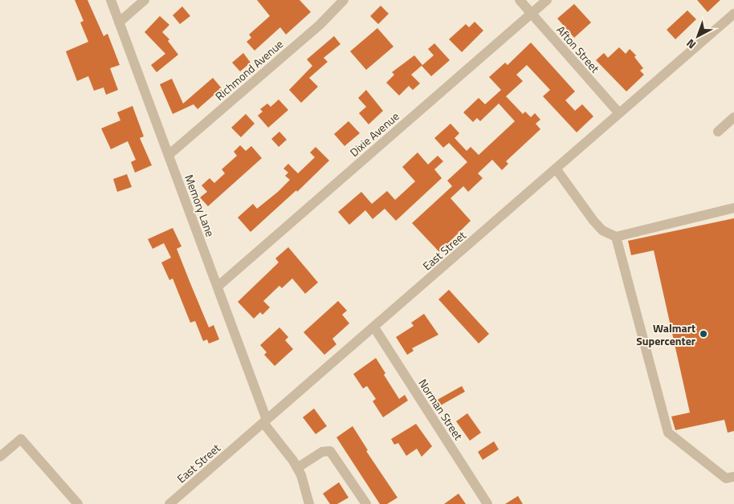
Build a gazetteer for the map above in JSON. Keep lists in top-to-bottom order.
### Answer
{
  "streets": {
    "street": [
      "Afton Street",
      "Richmond Avenue",
      "Dixie Avenue",
      "Memory Lane",
      "East Street",
      "Norman Street"
    ]
  },
  "crossings": [
    ["Afton Street", "Dixie Avenue"],
    ["Afton Street", "East Street"],
    ["Richmond Avenue", "Memory Lane"],
    ["Dixie Avenue", "Memory Lane"],
    ["Memory Lane", "East Street"],
    ["East Street", "Norman Street"]
  ],
  "places": ["Walmart Supercenter"],
  "north": "bottom left"
}
